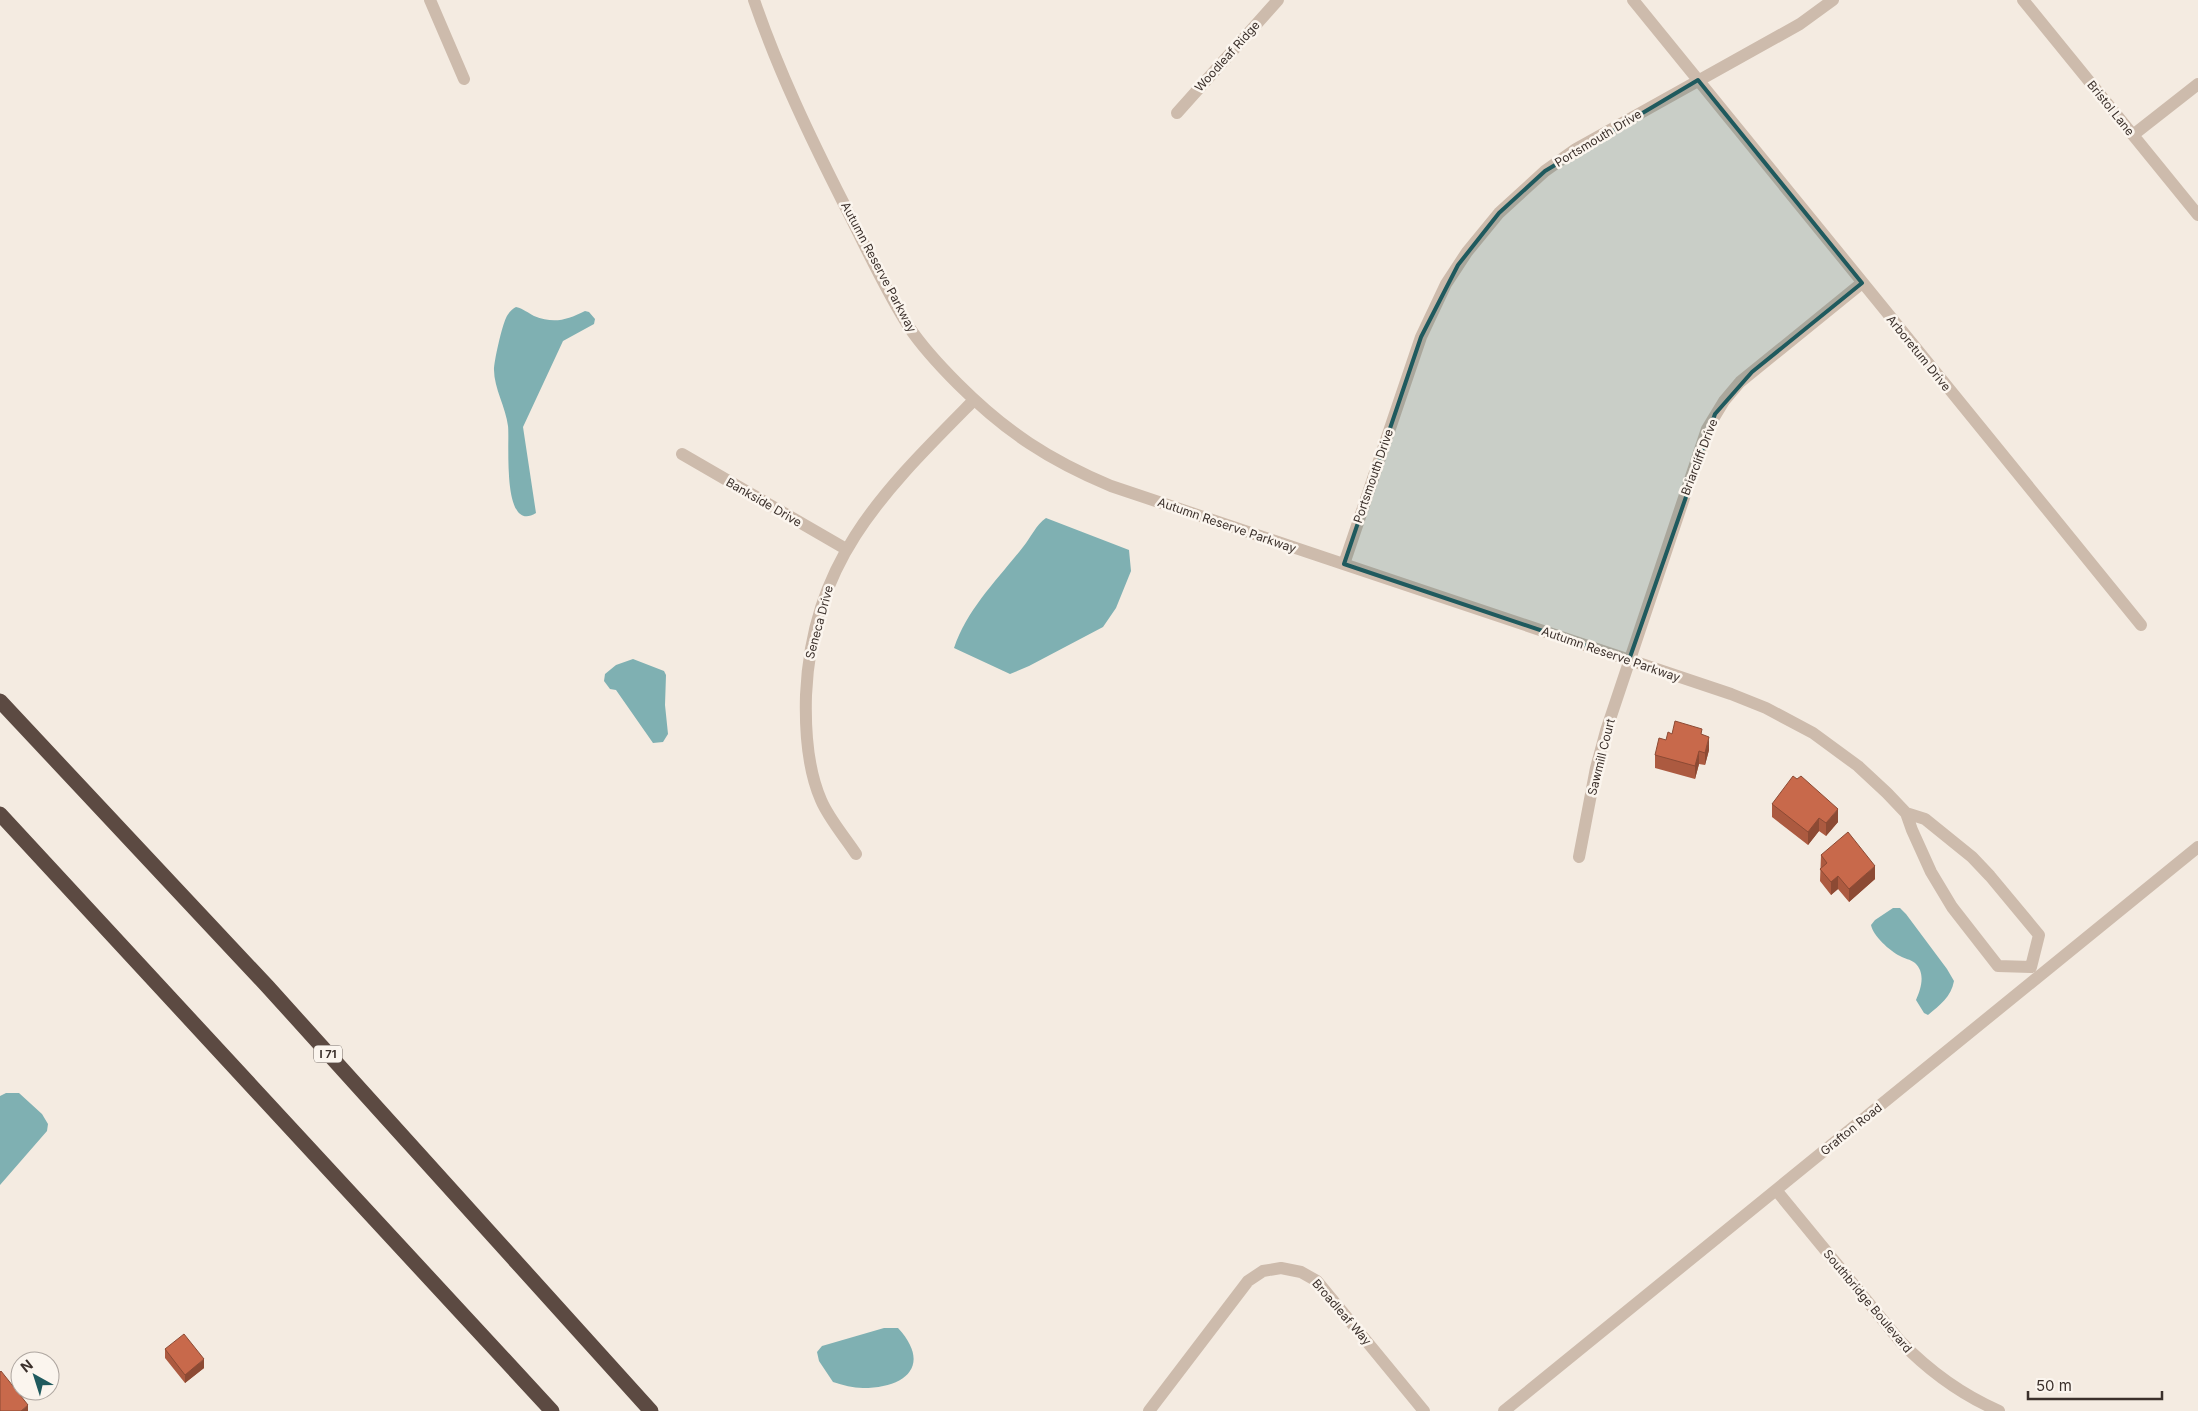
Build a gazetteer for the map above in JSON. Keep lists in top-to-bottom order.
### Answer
{
  "streets": {
    "highway": ["I 71"],
    "street": [
      "Woodleaf Ridge",
      "Bristol Lane",
      "Portsmouth Drive",
      "Autumn Reserve Parkway",
      "Arboretum Drive",
      "Briarcliff Drive",
      "Bankside Drive",
      "Seneca Drive",
      "Sawmill Court",
      "Grafton Road",
      "Southbridge Boulevard",
      "Broadleaf Way"
    ]
  },
  "crossings": [
    ["Portsmouth Drive", "Autumn Reserve Parkway"],
    ["Portsmouth Drive", "Arboretum Drive"],
    ["Autumn Reserve Parkway", "Briarcliff Drive"],
    ["Autumn Reserve Parkway", "Seneca Drive"],
    ["Autumn Reserve Parkway", "Sawmill Court"],
    ["Autumn Reserve Parkway", "Grafton Road"],
    ["Arboretum Drive", "Briarcliff Drive"],
    ["Briarcliff Drive", "Sawmill Court"],
    ["Bankside Drive", "Seneca Drive"],
    ["Grafton Road", "Southbridge Boulevard"]
  ],
  "scale_bar": "50 m",
  "north": "top left"
}
